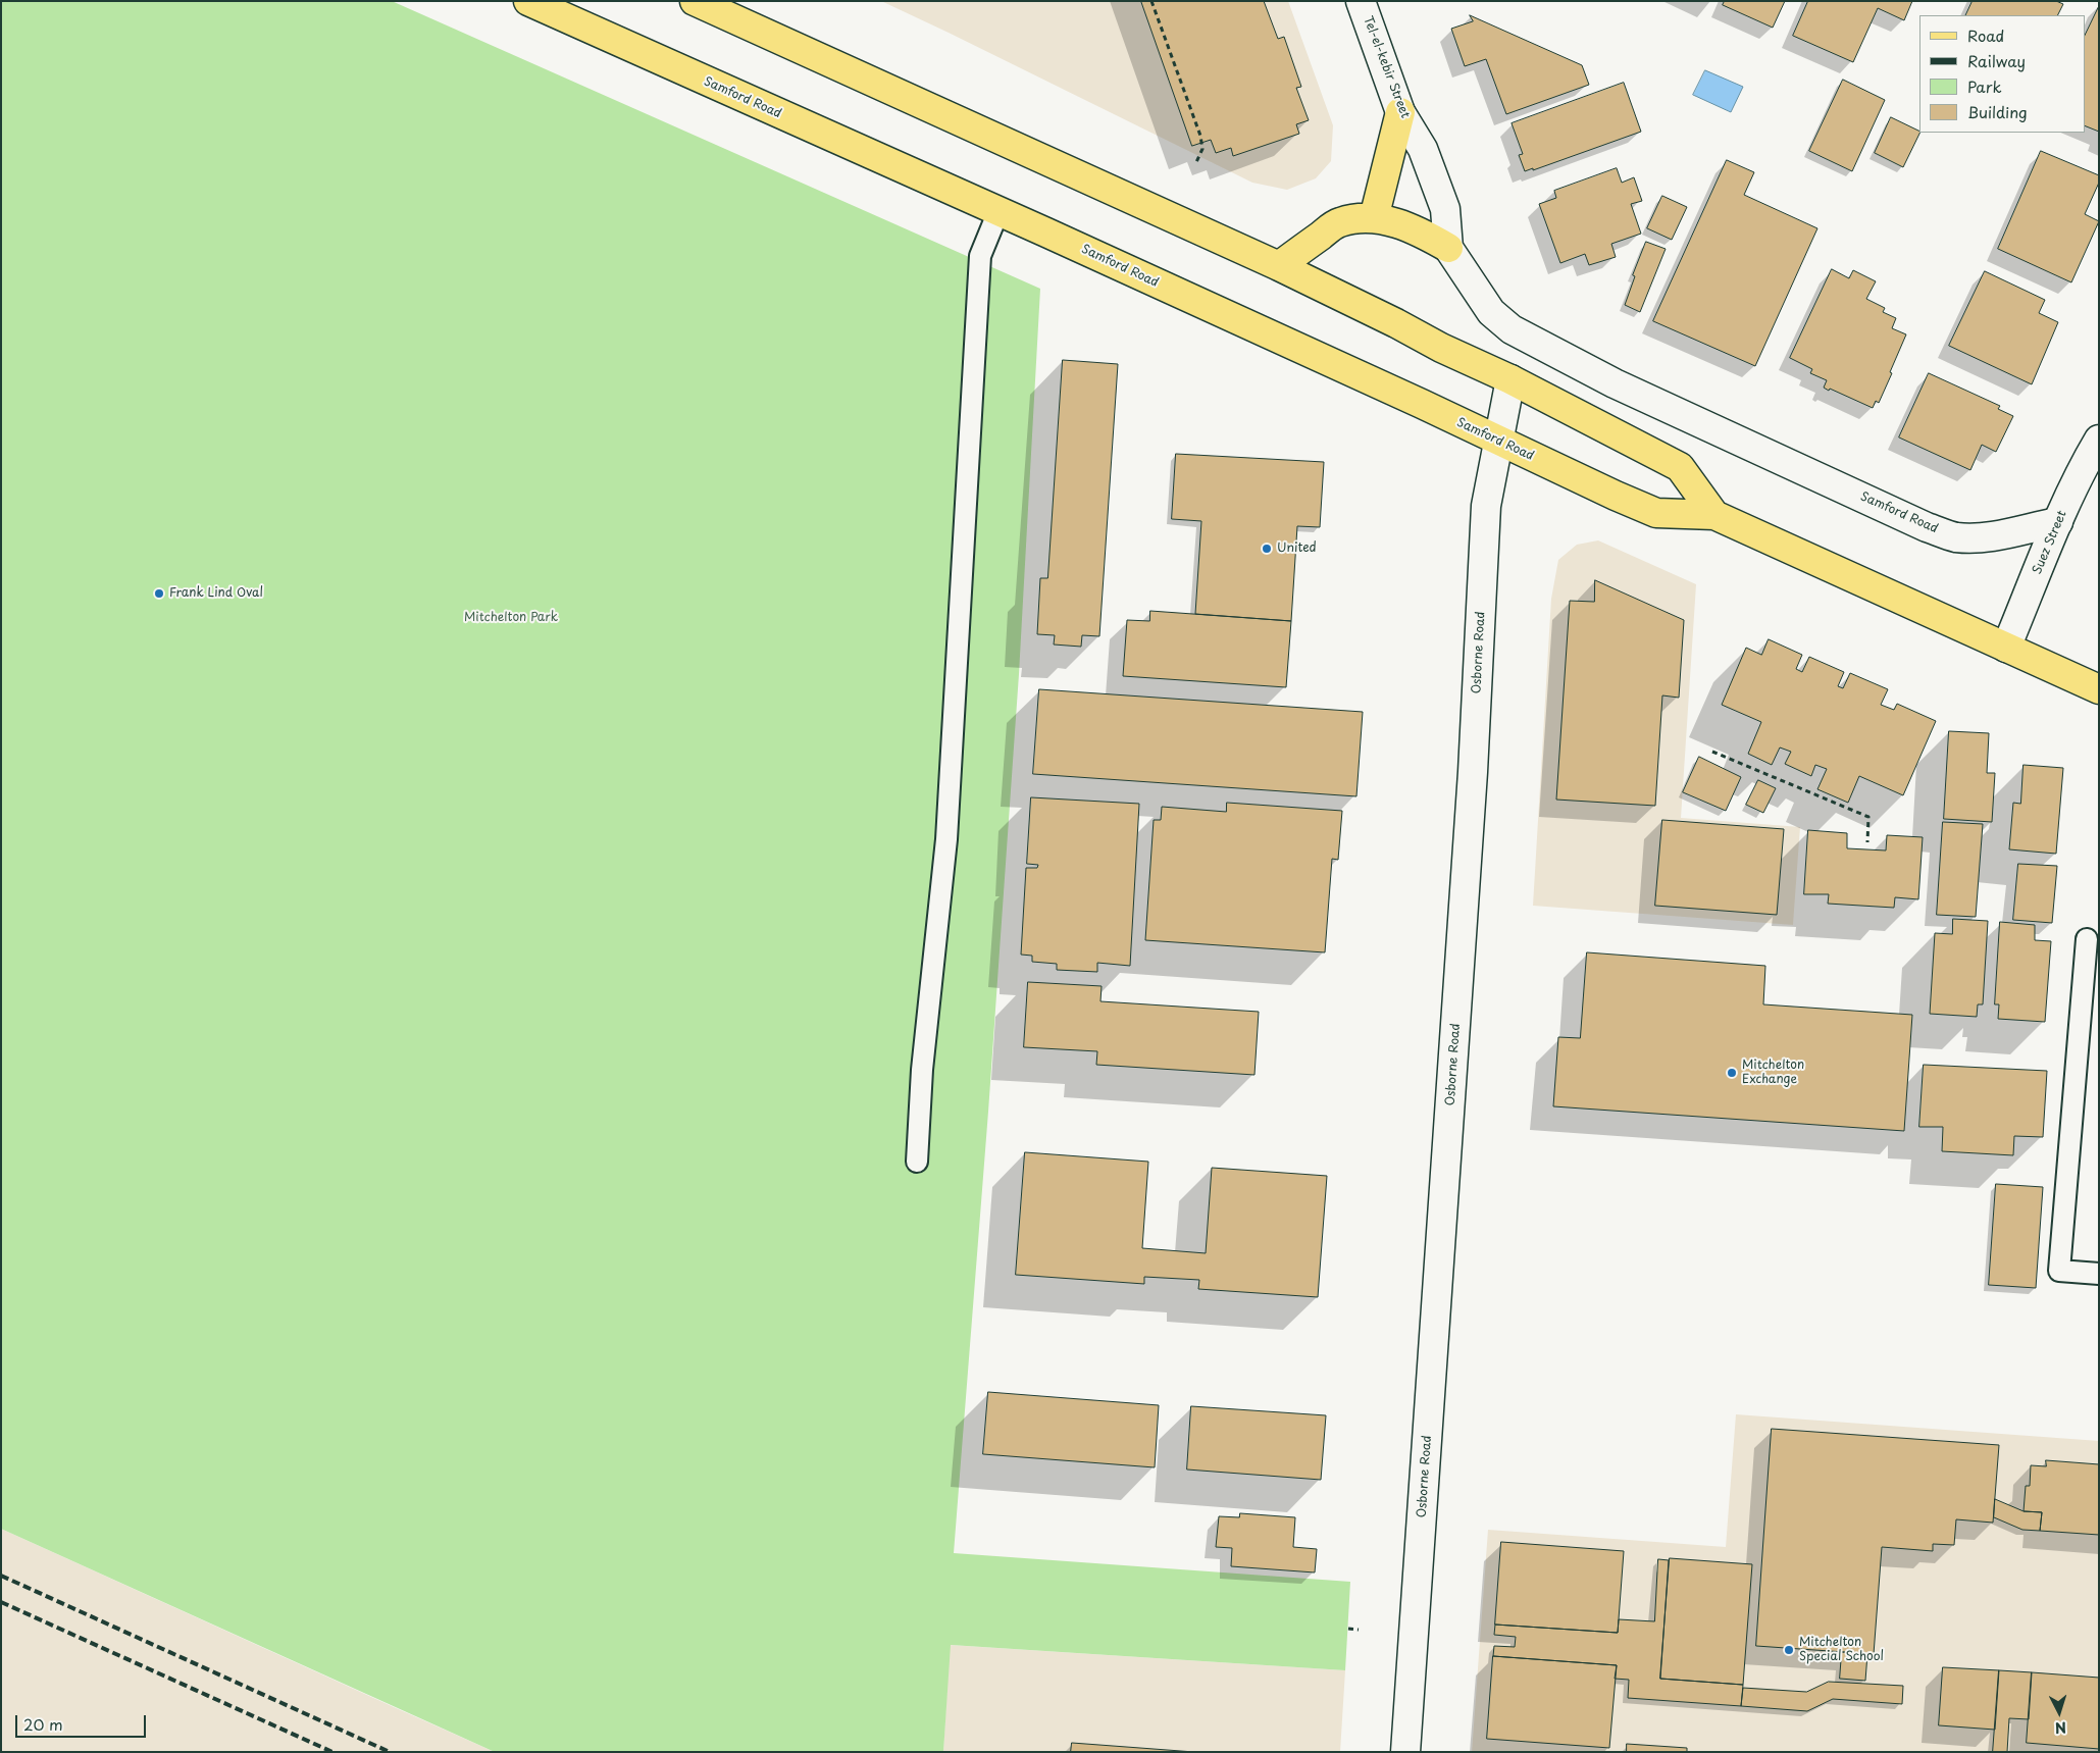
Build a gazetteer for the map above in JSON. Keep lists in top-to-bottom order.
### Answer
{
  "streets": {
    "main road": ["Samford Road"],
    "street": ["Tel-el-kebir Street", "Suez Street", "Osborne Road"]
  },
  "crossings": [
    ["Tel-el-kebir Street", "Samford Road"],
    ["Samford Road", "Suez Street"],
    ["Samford Road", "Osborne Road"]
  ],
  "parks": ["Mitchelton Park"],
  "places": [
    "United",
    "Frank Lind Oval",
    "Mitchelton Exchange",
    "Mitchelton Special School"
  ],
  "legend": [
    "Road",
    "Railway",
    "Park",
    "Building"
  ],
  "scale_bar": "20 m",
  "north": "bottom"
}
